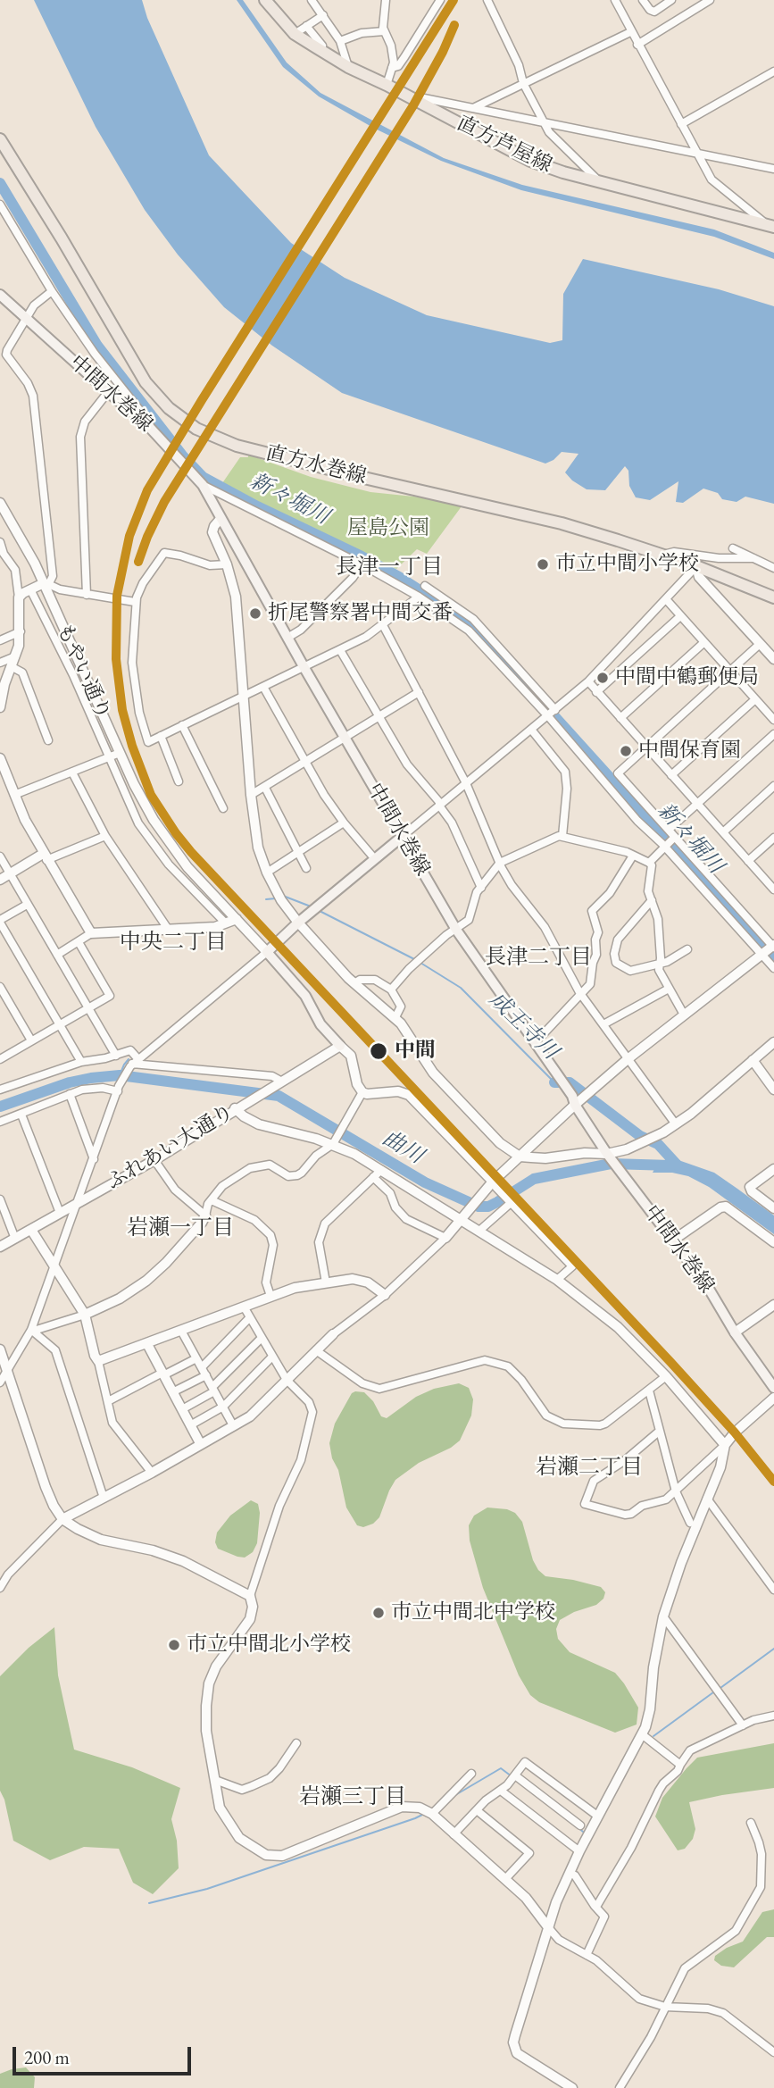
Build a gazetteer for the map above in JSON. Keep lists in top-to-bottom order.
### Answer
{
  "streets": {
    "main road": ["直方芦屋線", "中間水巻線", "直方水巻線"],
    "street": ["もやい通り", "ふれあい大通り"]
  },
  "districts": [
    "長津一丁目",
    "中央二丁目",
    "長津二丁目",
    "岩瀬一丁目",
    "岩瀬二丁目",
    "岩瀬三丁目"
  ],
  "water": ["新々堀川", "成王寺川", "曲川"],
  "parks": ["屋島公園"],
  "places": [
    "市立中間小学校",
    "折尾警察署中間交番",
    "中間中鶴郵便局",
    "中間保育園",
    "中間",
    "市立中間北中学校",
    "市立中間北小学校"
  ],
  "scale_bar": "200 m"
}
